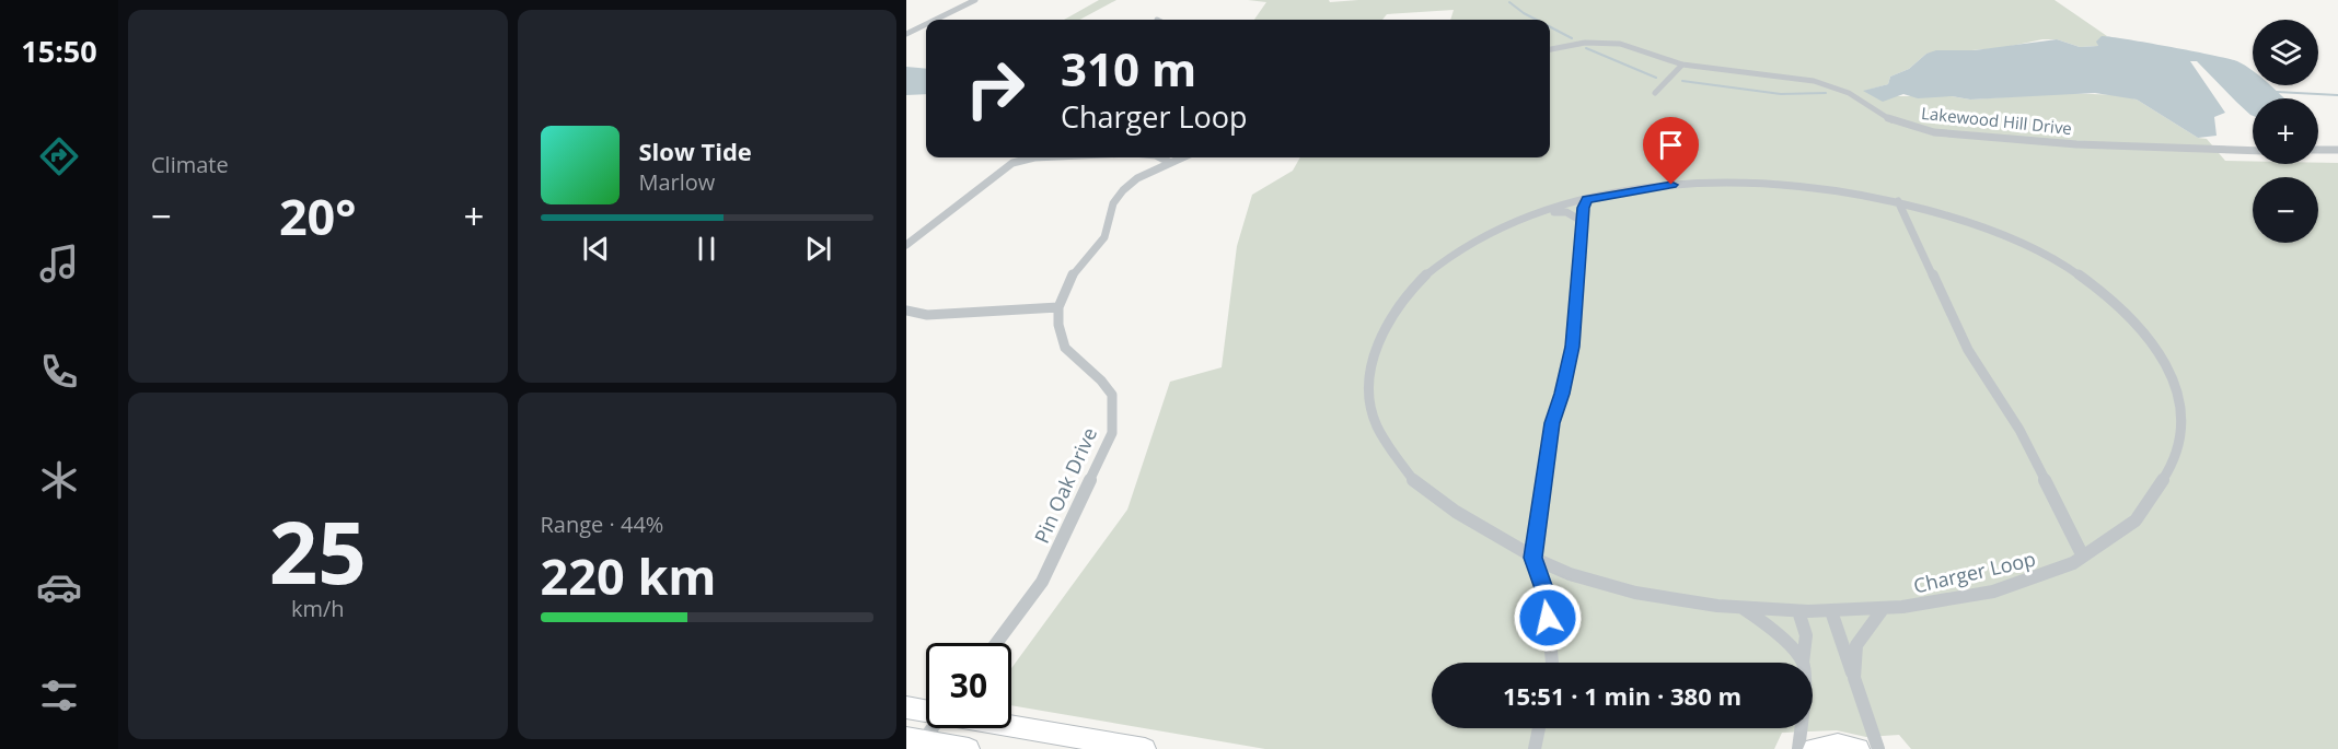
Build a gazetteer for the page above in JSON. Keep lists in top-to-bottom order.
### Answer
{
  "streets": {
    "street": ["Lakewood Hill Drive", "Pin Oak Drive", "Charger Loop"]
  },
  "page": {
    "tabs": "15:50",
    "tile": [
      "Climate",
      ["25", "km/h"],
      ["Range · 44%", "220 km"]
    ],
    "map_buttons": ["+", "−"],
    "turn": ["310 m", "Charger Loop"],
    "song": ["Slow Tide", "Marlow"],
    "heat": ["−", "20°", "+"],
    "limit": "30",
    "trip": "15:51 · 1 min · 380 m"
  }
}
